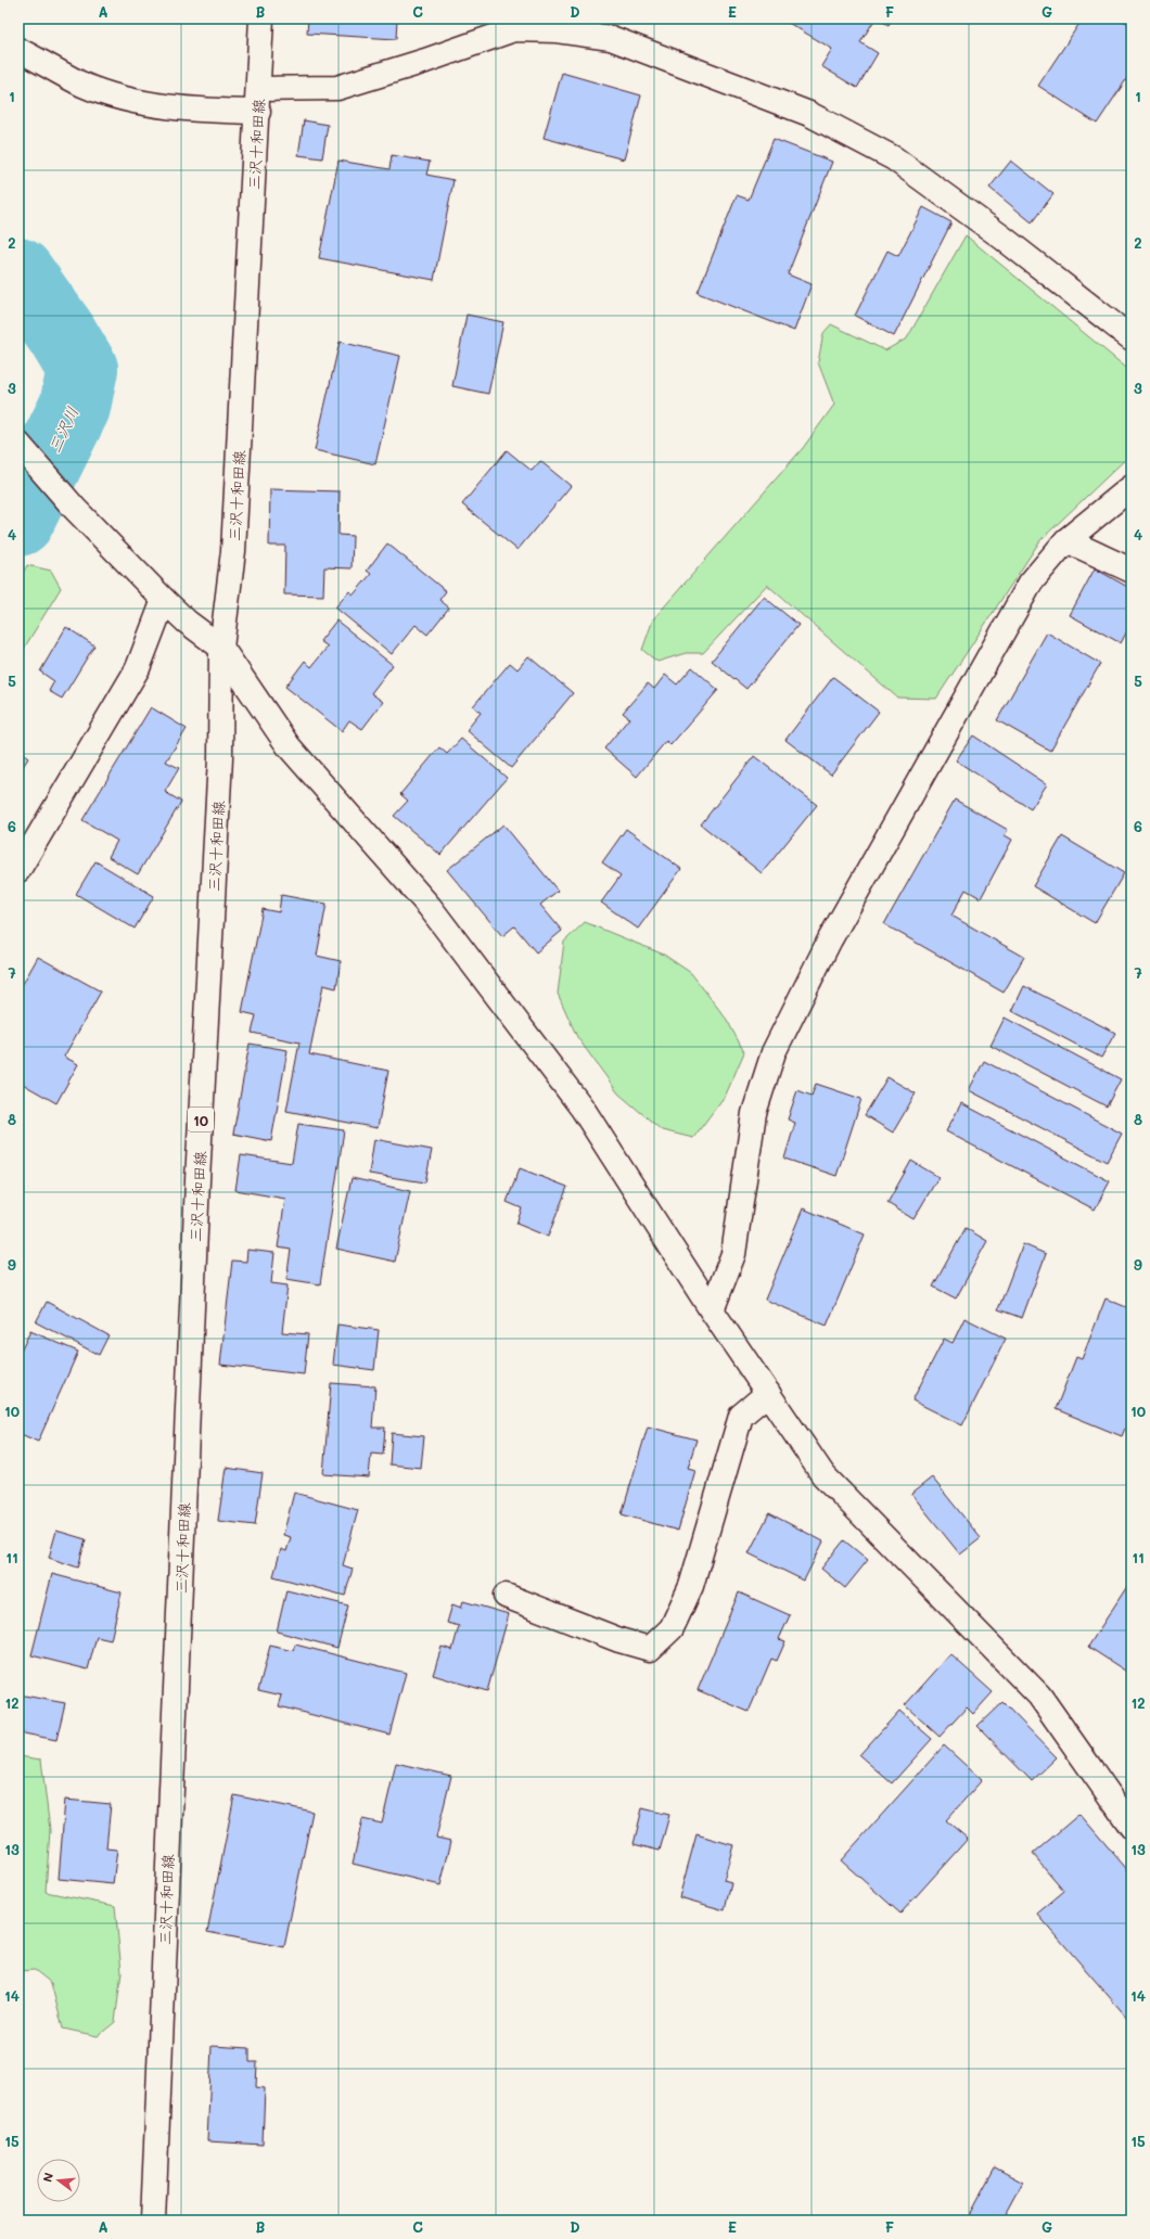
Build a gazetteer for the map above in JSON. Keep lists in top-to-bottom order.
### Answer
{
  "streets": {
    "street": ["三沢十和田線", "10"]
  },
  "water": ["三沢川"],
  "north": "left",
  "grid": {
    "columns": [
      "A",
      "B",
      "C",
      "D",
      "E",
      "F",
      "G"
    ],
    "rows": [
      "1",
      "2",
      "3",
      "4",
      "5",
      "6",
      "7",
      "8",
      "9",
      "10",
      "11",
      "12",
      "13",
      "14",
      "15"
    ]
  }
}
